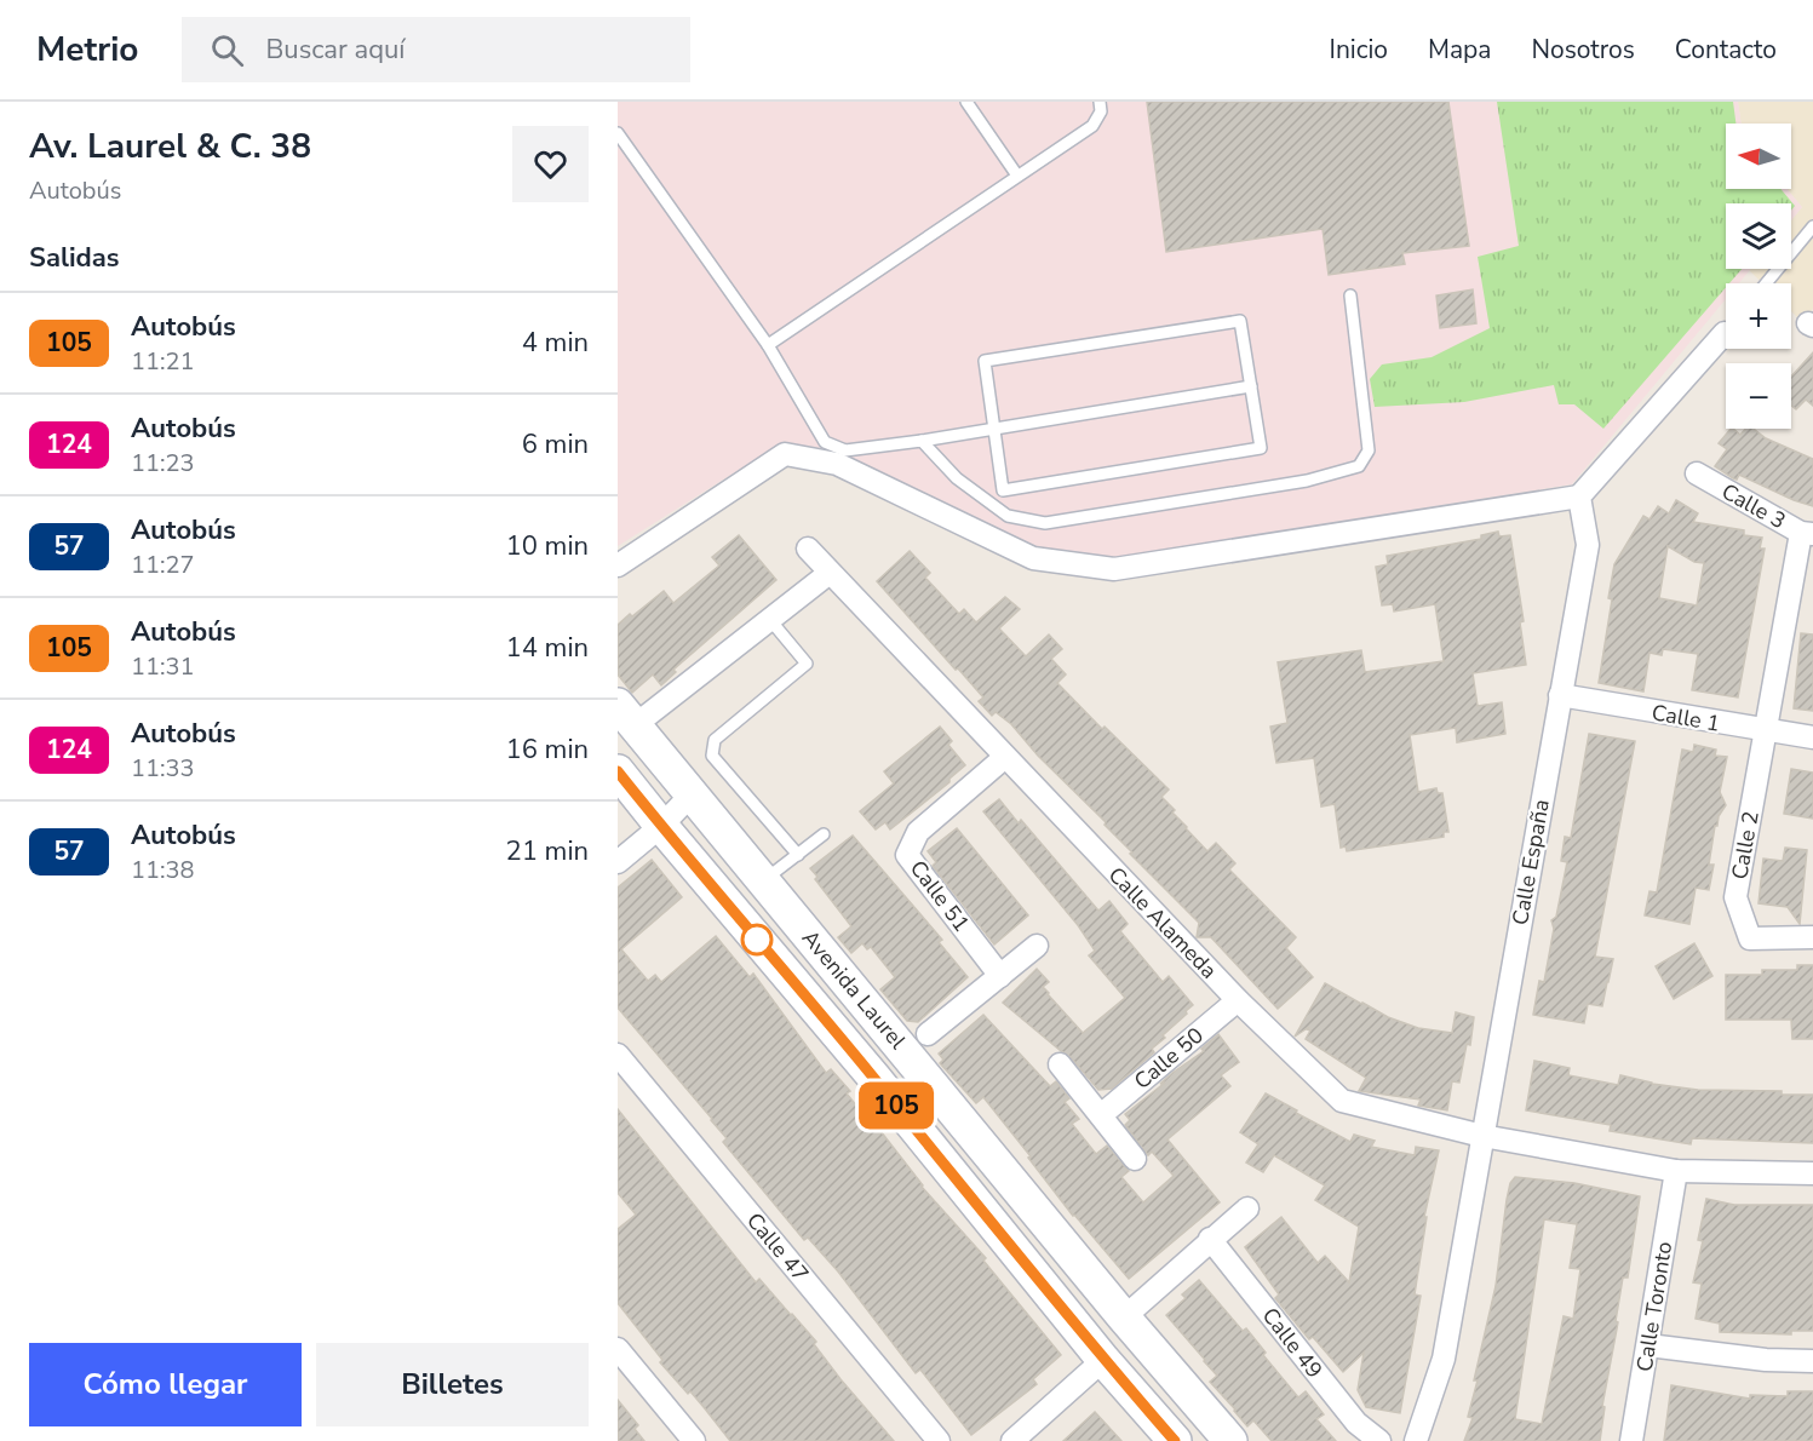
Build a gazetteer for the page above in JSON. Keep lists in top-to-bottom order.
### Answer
{
  "streets": {
    "street": [
      "Calle 3",
      "Calle 1",
      "Calle 2",
      "Calle España",
      "Calle 51",
      "Calle Alameda",
      "Avenida Laurel",
      "Calle 50",
      "Calle 47",
      "Calle Toronto",
      "Calle 49"
    ]
  },
  "crossings": [
    ["Calle 1", "Calle 2"],
    ["Calle 1", "Calle España"],
    ["Calle España", "Calle Alameda"],
    ["Calle 51", "Calle Alameda"],
    ["Calle Alameda", "Calle 50"],
    ["Calle Alameda", "Calle Toronto"]
  ],
  "lines": ["bus line 105"],
  "north": "left",
  "page": {
    "header": "Metrio",
    "search": "Buscar aquí",
    "nav": [
      "Inicio",
      "Mapa",
      "Nosotros",
      "Contacto"
    ],
    "heading": [
      ["Av. Laurel & C. 38", "Autobús"],
      "Salidas"
    ],
    "on_map": "105",
    "map_buttons": ["+", "−"],
    "list": [
      {
        "mark": "105",
        "name": "Autobús",
        "note": "11:21",
        "value": "4 min"
      },
      {
        "mark": "124",
        "name": "Autobús",
        "note": "11:23",
        "value": "6 min"
      },
      {
        "mark": "57",
        "name": "Autobús",
        "note": "11:27",
        "value": "10 min"
      },
      {
        "mark": "105",
        "name": "Autobús",
        "note": "11:31",
        "value": "14 min"
      },
      {
        "mark": "124",
        "name": "Autobús",
        "note": "11:33",
        "value": "16 min"
      },
      {
        "mark": "57",
        "name": "Autobús",
        "note": "11:38",
        "value": "21 min"
      }
    ],
    "buttons": ["Cómo llegar", "Billetes"]
  }
}
